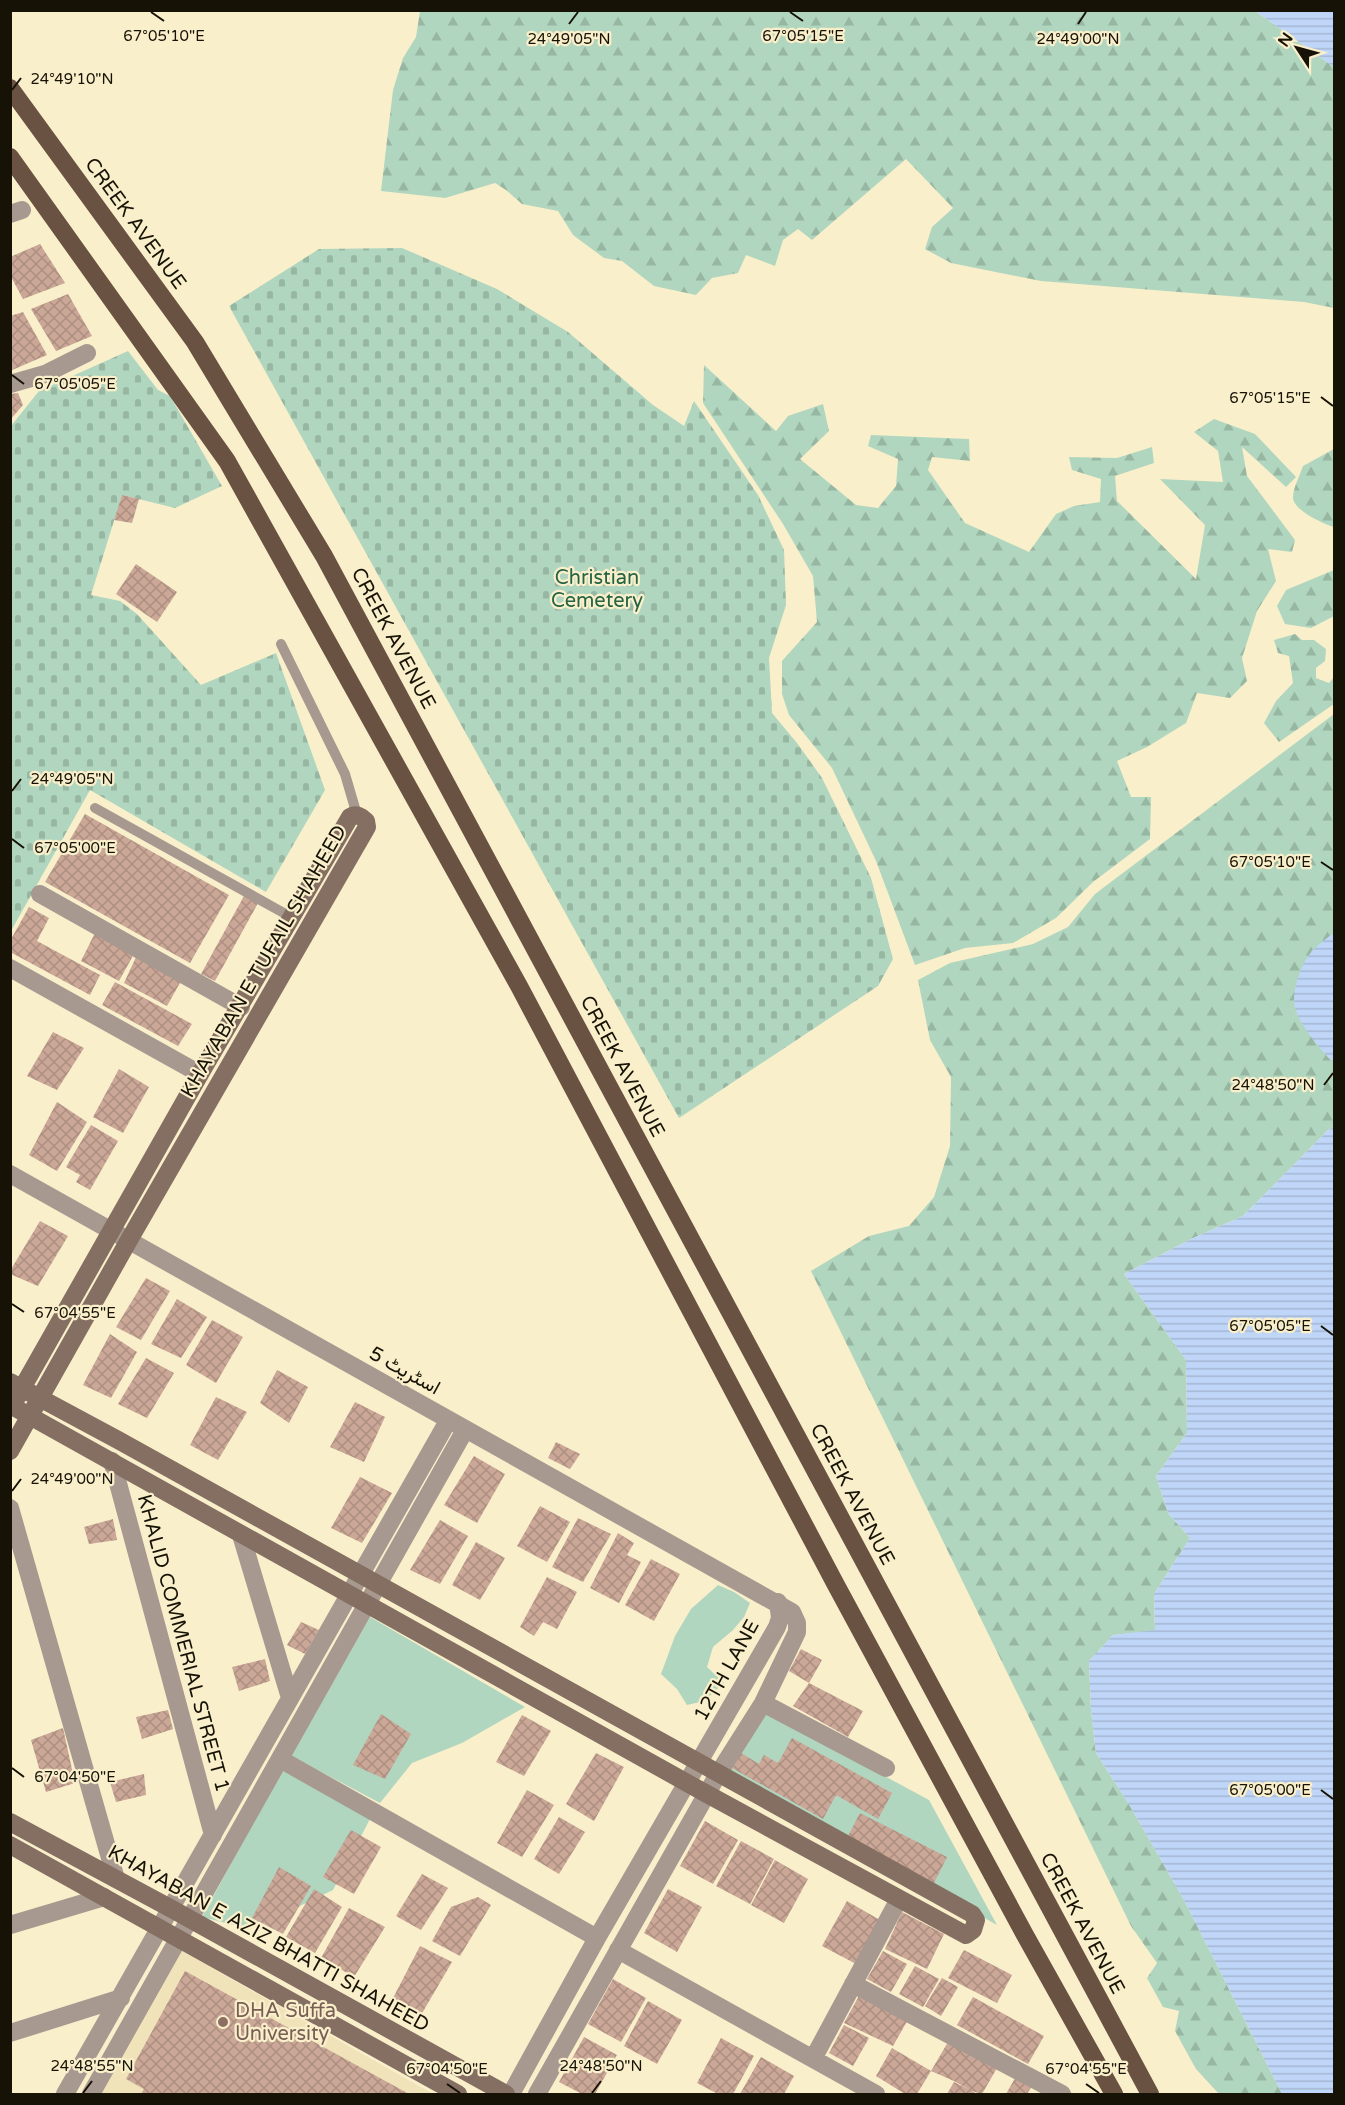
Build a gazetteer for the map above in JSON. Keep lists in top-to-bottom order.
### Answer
{
  "streets": {
    "main road": ["CREEK AVENUE"],
    "street": [
      "KHAYABAN E TUFAIL SHAHEED",
      "اسٹریٹ 5",
      "KHALID COMMERIAL STREET 1",
      "12TH LANE",
      "KHAYABAN E AZIZ BHATTI SHAHEED"
    ]
  },
  "crossings": [
    ["KHAYABAN E TUFAIL SHAHEED", "اسٹریٹ 5"],
    ["اسٹریٹ 5", "12TH LANE"]
  ],
  "parks": ["Christian Cemetery"],
  "places": ["DHA Suffa University"],
  "north": "top left",
  "coordinates": [
    "67°05'10\"E",
    "67°05'15\"E",
    "24°49'05\"N",
    "24°49'00\"N",
    "24°49'10\"N",
    "67°05'05\"E",
    "67°05'00\"E",
    "24°48'50\"N",
    "67°04'55\"E",
    "67°04'50\"E",
    "24°48'55\"N"
  ]
}
